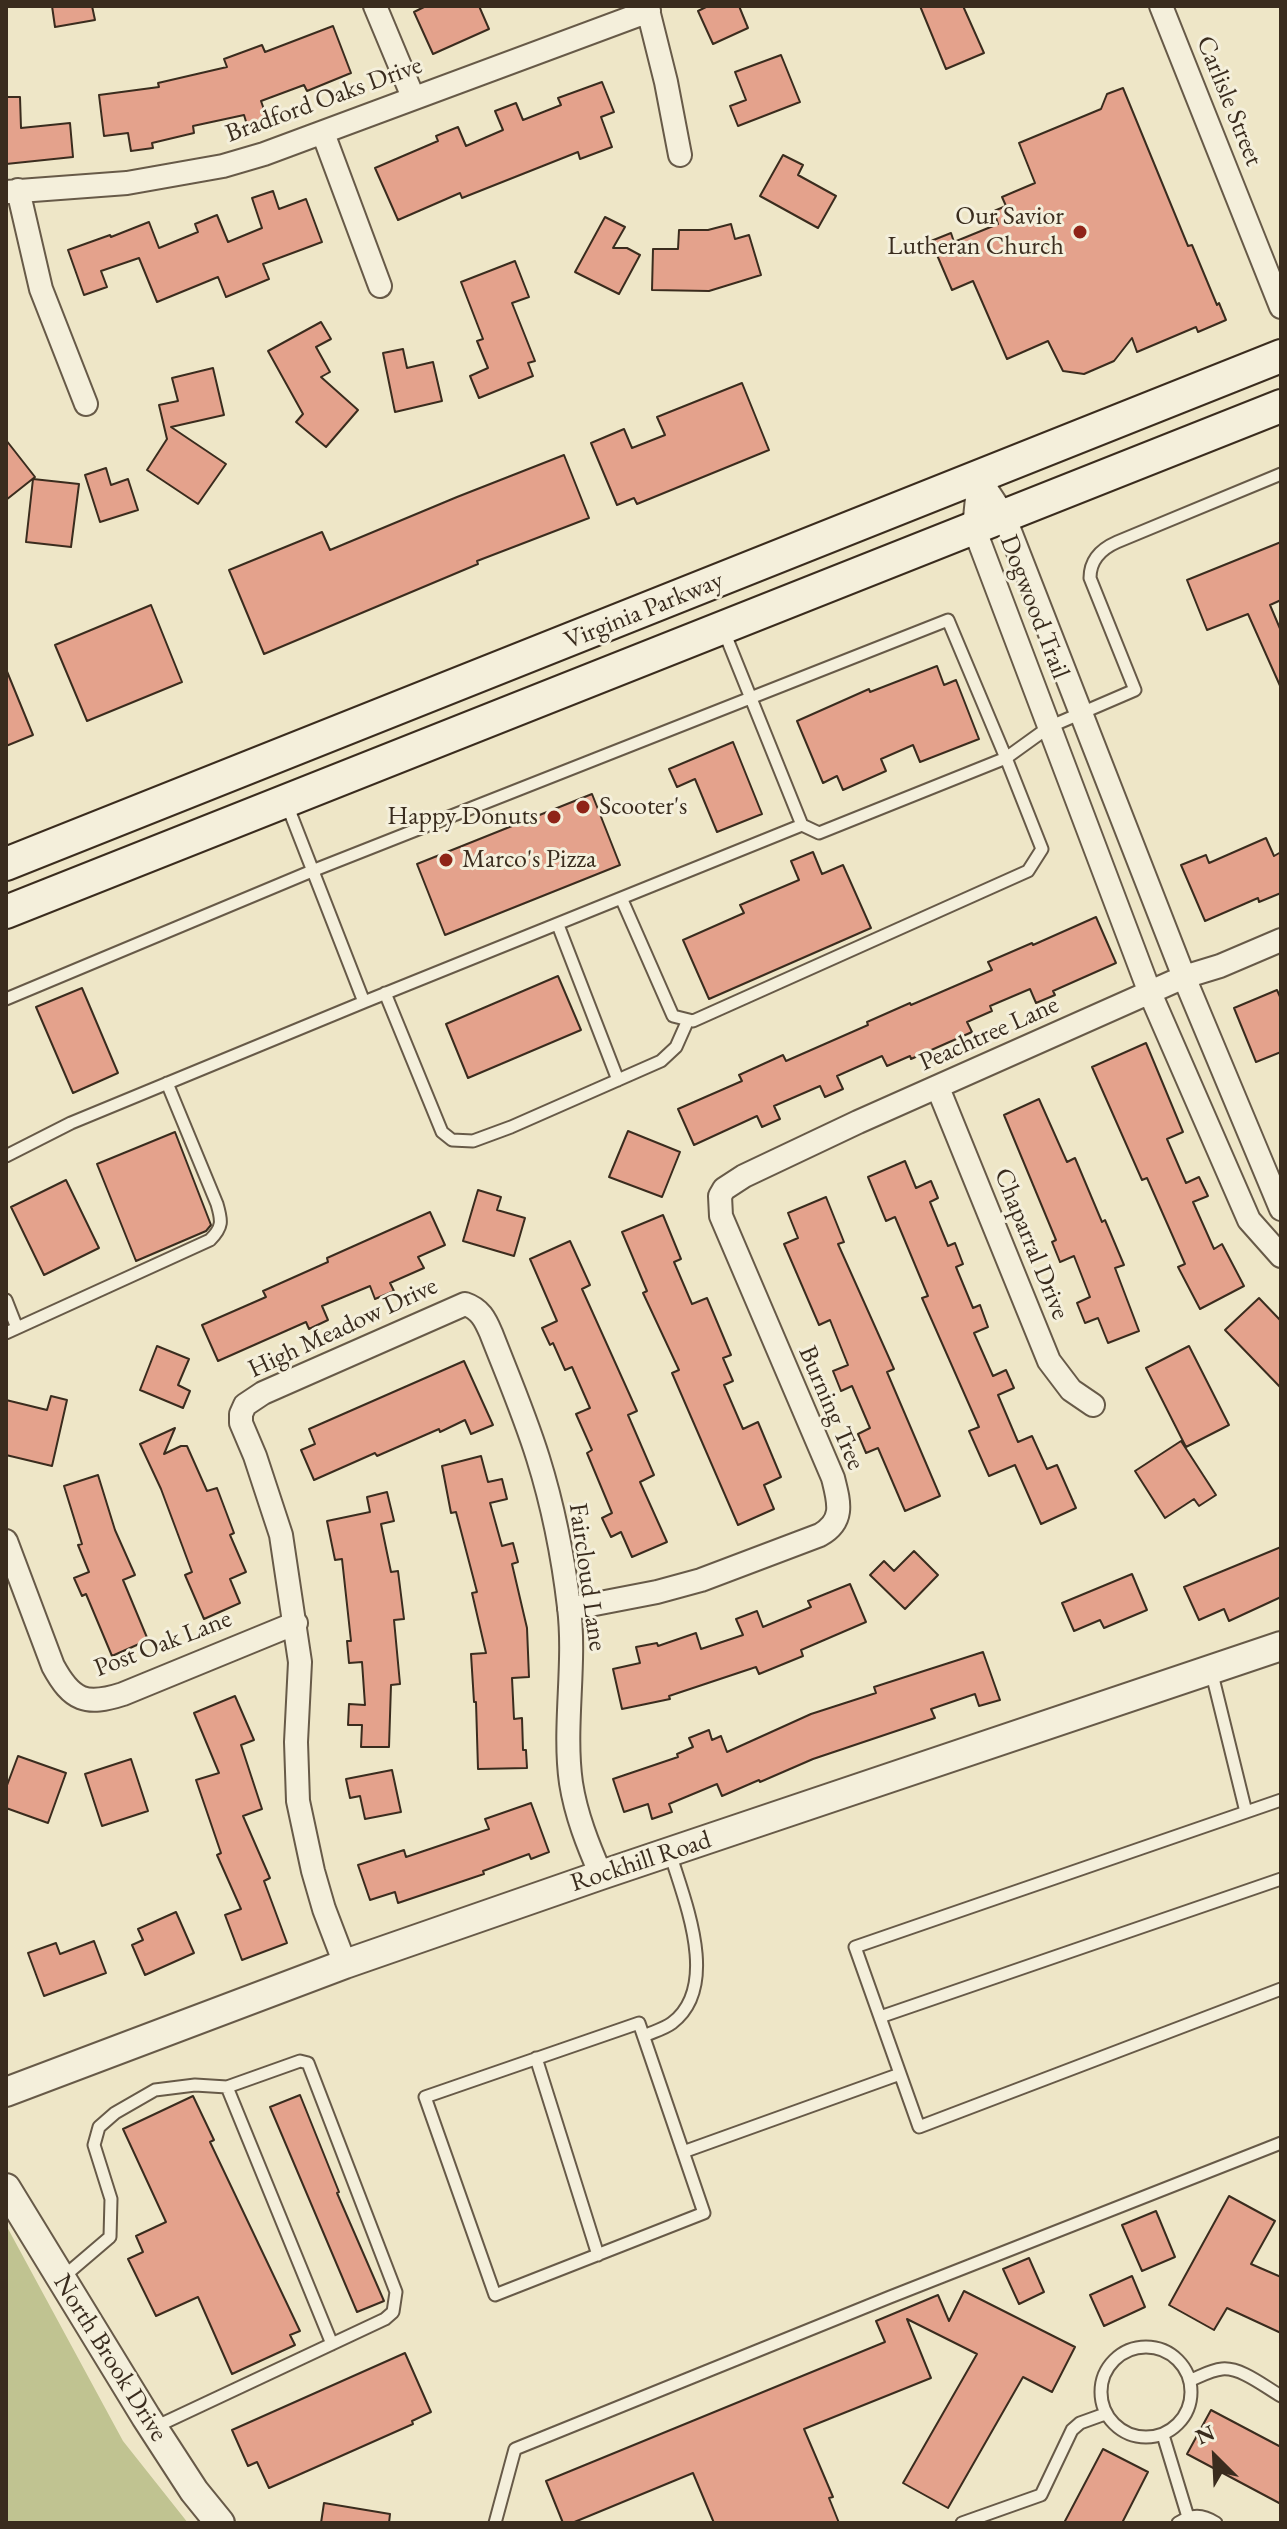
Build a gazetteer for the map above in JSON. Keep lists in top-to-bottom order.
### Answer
{
  "streets": {
    "main road": ["Virginia Parkway"],
    "street": [
      "Bradford Oaks Drive",
      "Carlisle Street",
      "Dogwood Trail",
      "Peachtree Lane",
      "Chaparral Drive",
      "High Meadow Drive",
      "Burning Tree",
      "Faircloud Lane",
      "Post Oak Lane",
      "Rockhill Road",
      "North Brook Drive"
    ]
  },
  "crossings": [
    ["Dogwood Trail", "Virginia Parkway"],
    ["Dogwood Trail", "Peachtree Lane"],
    ["Peachtree Lane", "Chaparral Drive"],
    ["Peachtree Lane", "Burning Tree"],
    ["High Meadow Drive", "Faircloud Lane"],
    ["High Meadow Drive", "Post Oak Lane"],
    ["High Meadow Drive", "Rockhill Road"],
    ["Burning Tree", "Faircloud Lane"],
    ["Faircloud Lane", "Rockhill Road"]
  ],
  "places": [
    "Our Savior Lutheran Church",
    "Scooter's",
    "Happy Donuts",
    "Marco's Pizza"
  ],
  "north": "top left"
}
